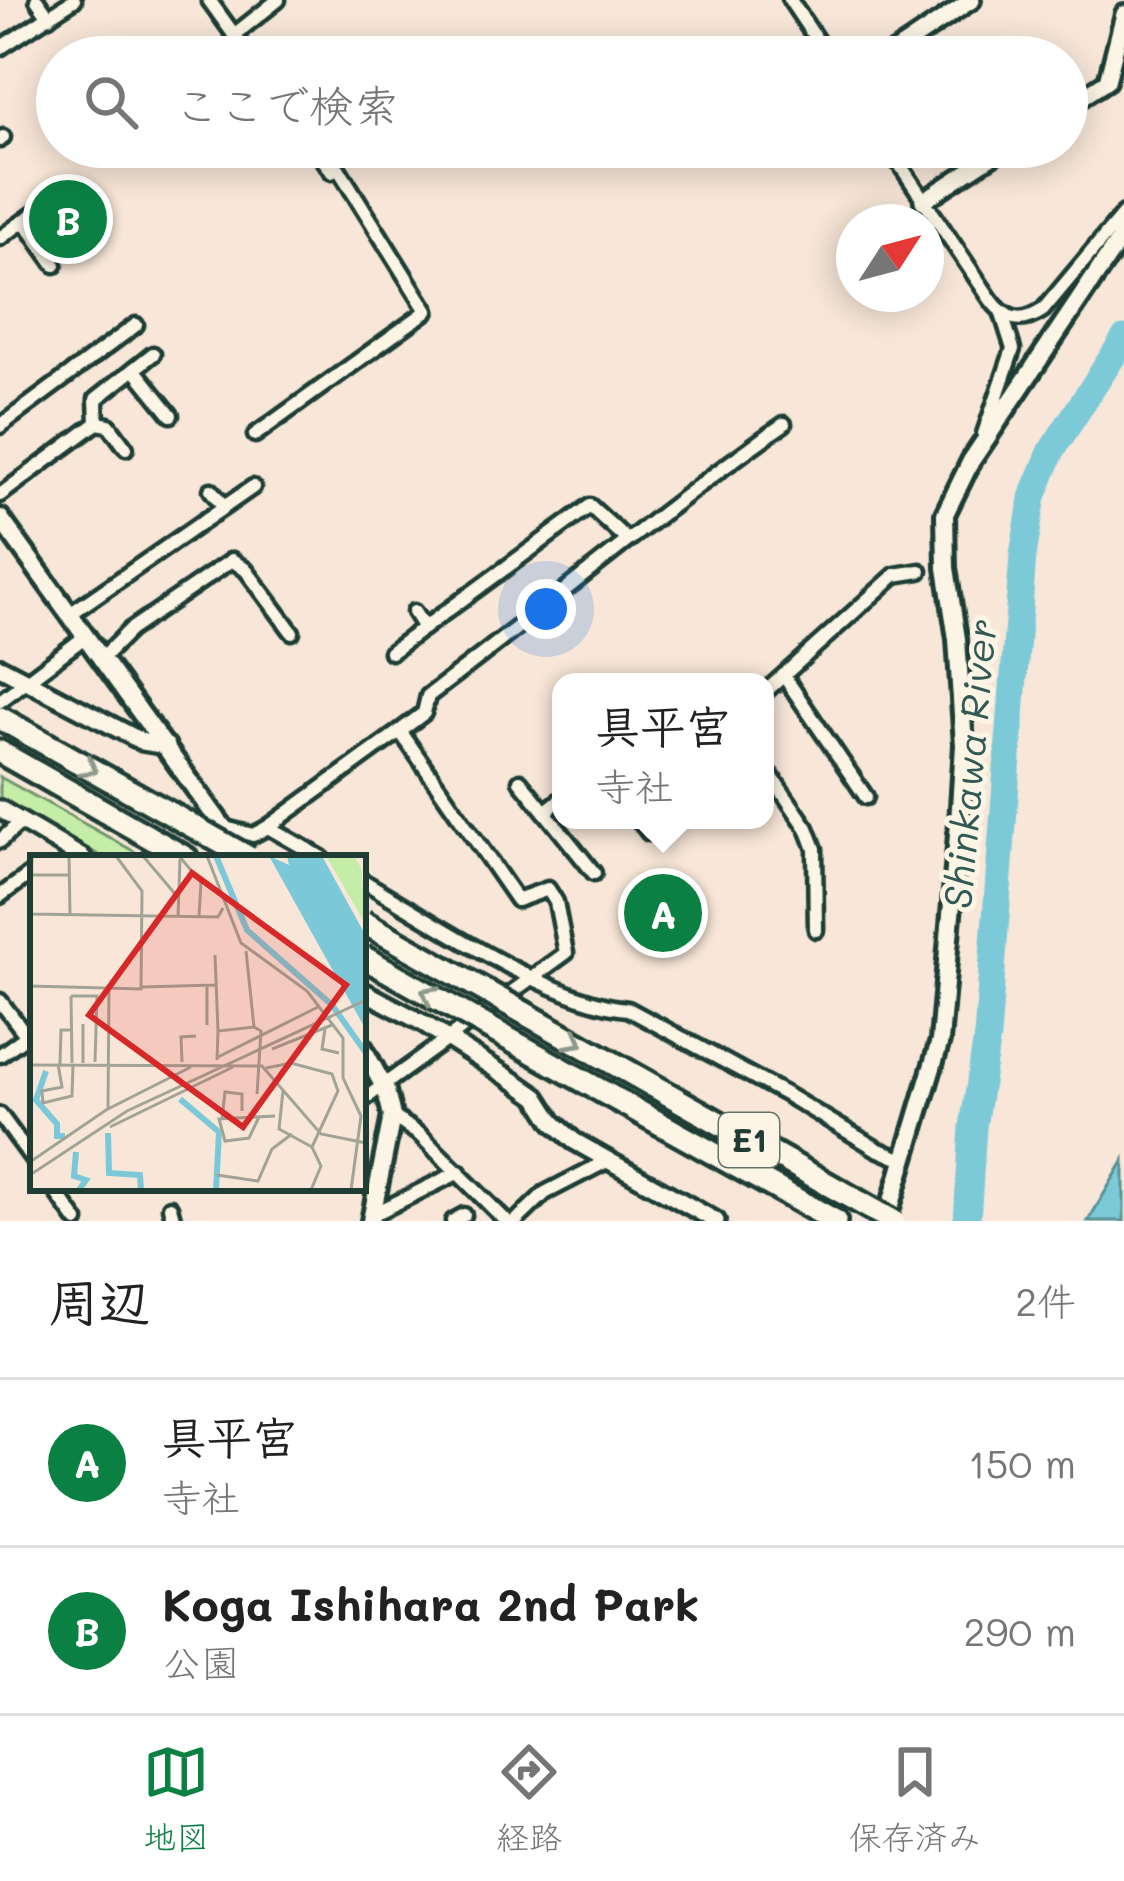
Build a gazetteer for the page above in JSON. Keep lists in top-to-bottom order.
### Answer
{
  "streets": {
    "highway": ["E1"]
  },
  "water": ["Shinkawa River"],
  "north": "top right",
  "page": {
    "search": "ここで検索",
    "pins": ["B", "A"],
    "popup": ["具平宮", "寺社"],
    "heading": ["周辺", "2件"],
    "list": [
      {
        "mark": "A",
        "name": "具平宮",
        "note": "寺社",
        "value": "150 m"
      },
      {
        "mark": "B",
        "name": "Koga Ishihara 2nd Park",
        "note": "公園",
        "value": "290 m"
      }
    ],
    "nav": ["地図", "経路", "保存済み"]
  }
}
